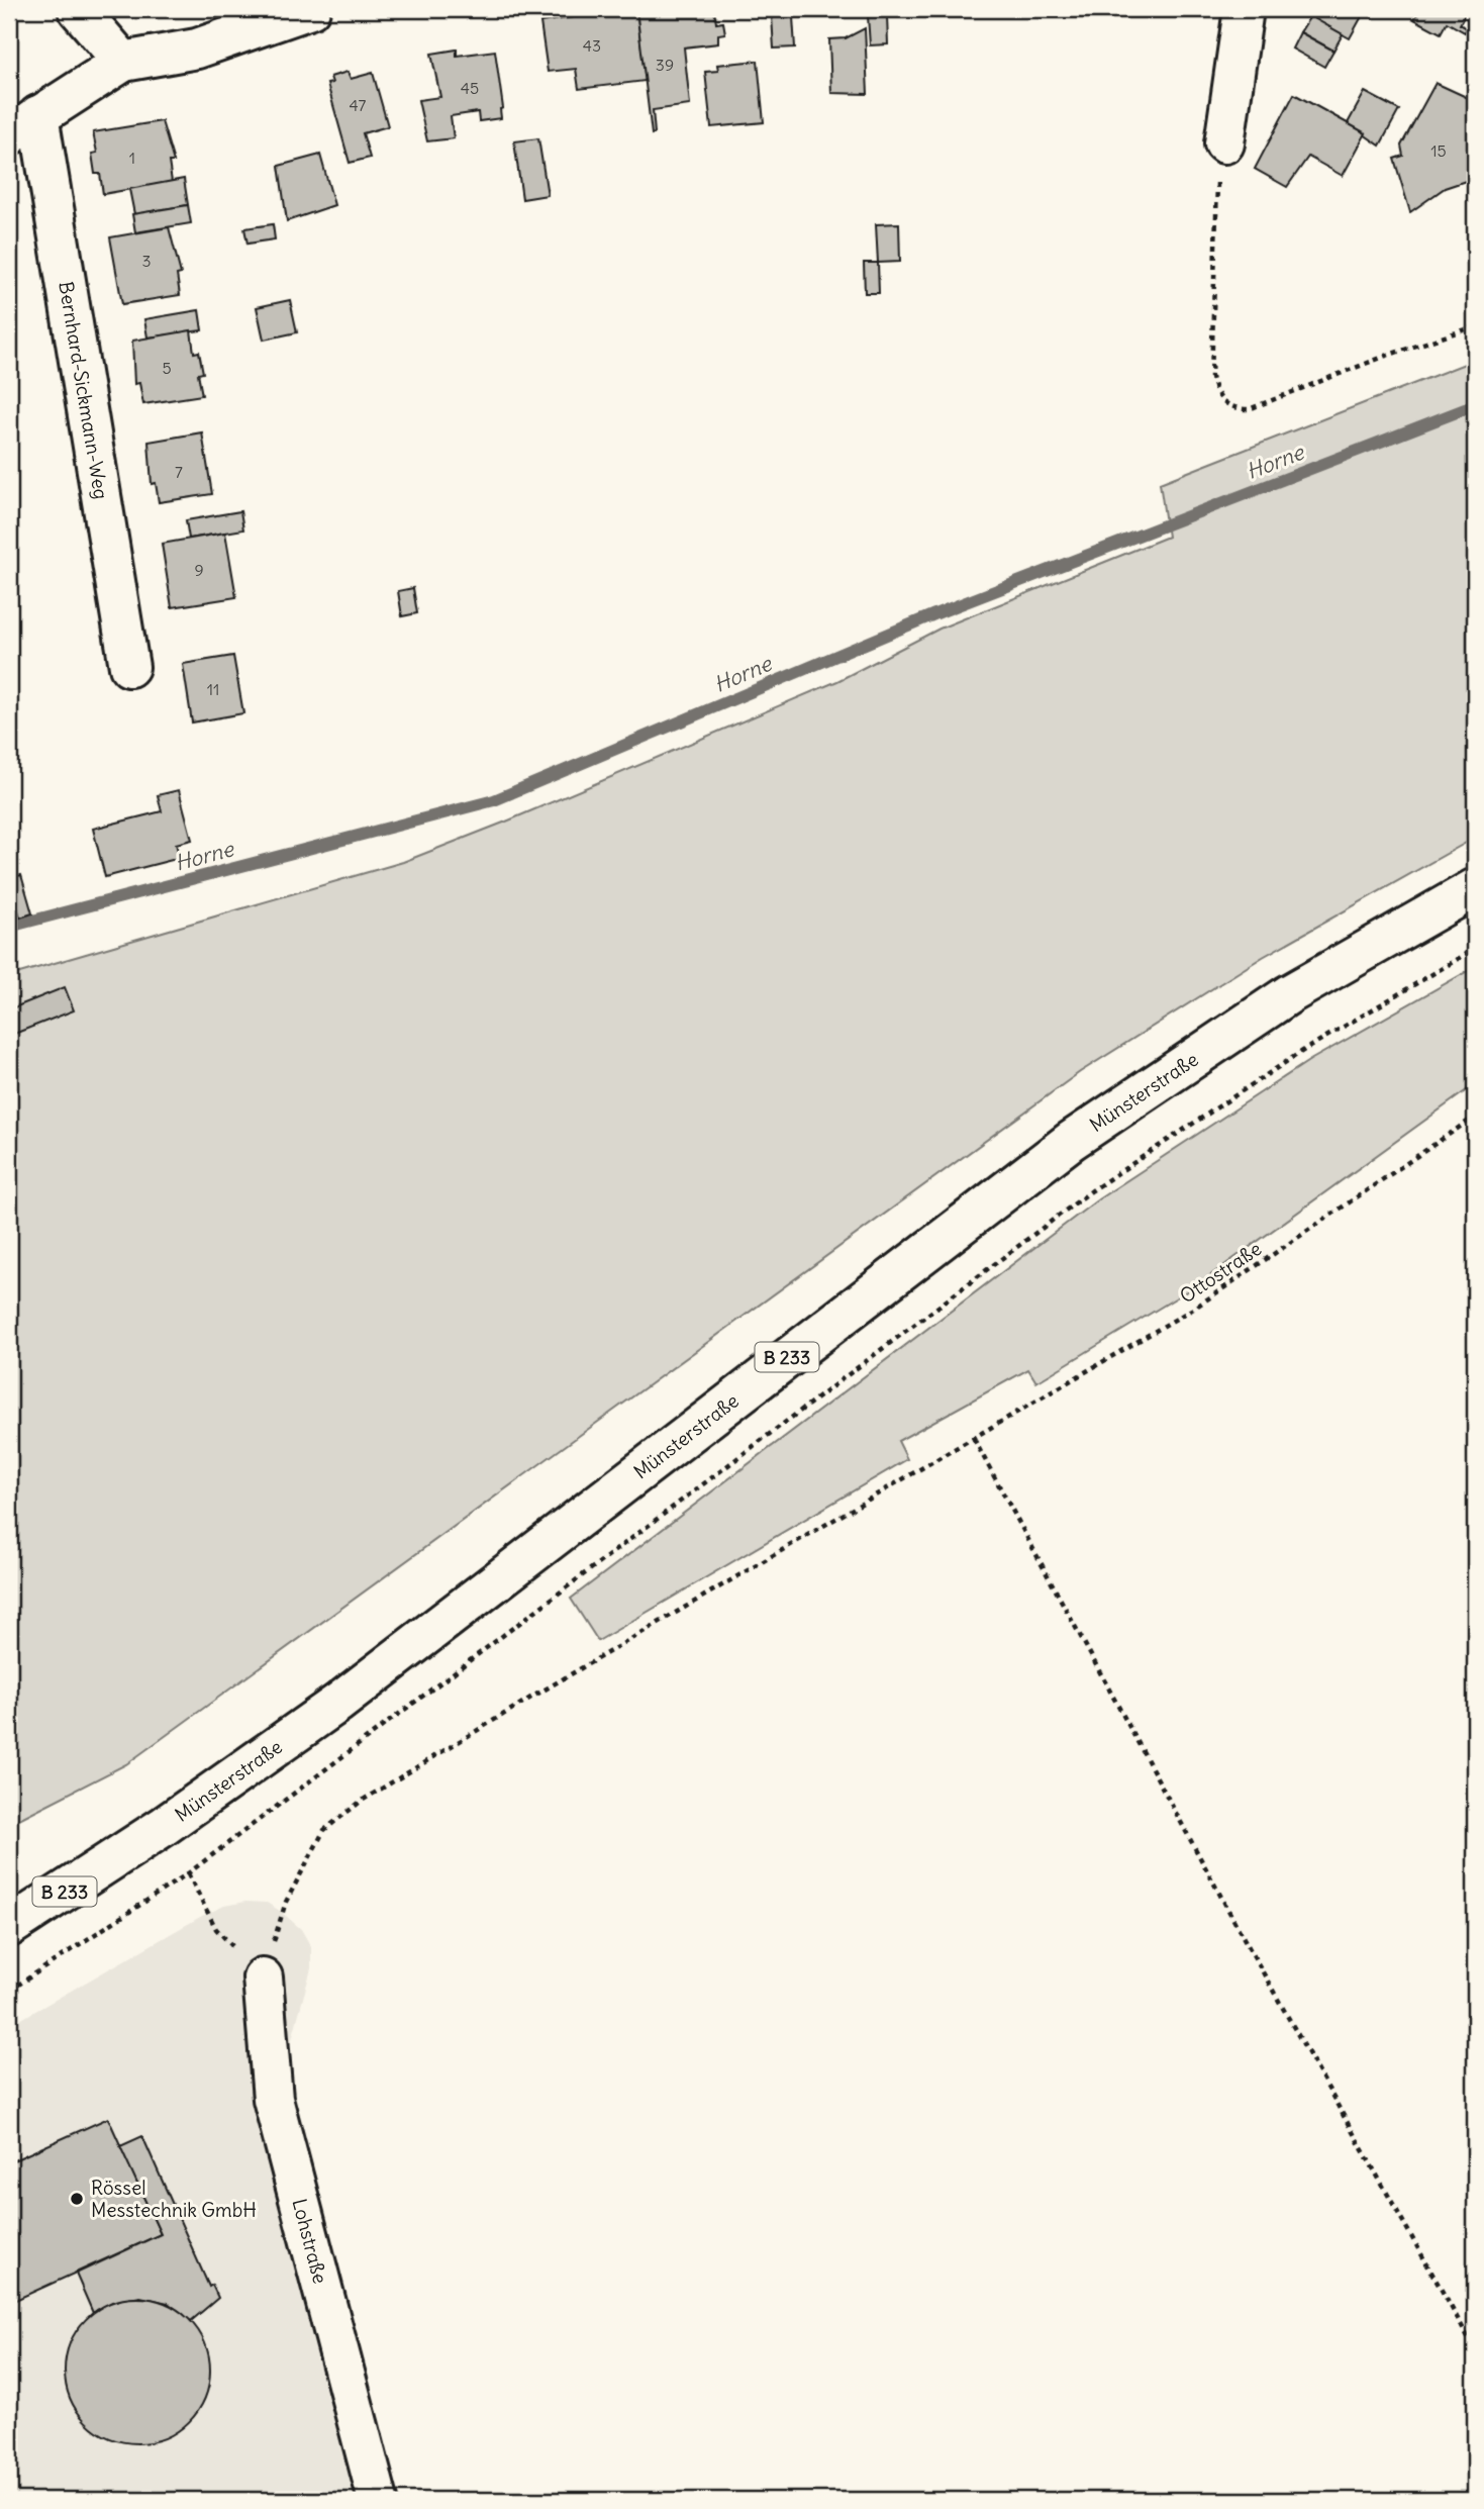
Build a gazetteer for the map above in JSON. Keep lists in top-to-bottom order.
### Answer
{
  "streets": {
    "main road": [
      "Bernhard-Sickmann-Weg",
      "Münsterstraße",
      "B 233",
      "Lohstraße"
    ],
    "path": ["Ottostraße"]
  },
  "crossings": [
    ["Ottostraße", "Lohstraße"]
  ],
  "water": ["Horne"],
  "places": ["Rössel Messtechnik GmbH"],
  "house_numbers": [
    "43",
    "39",
    "45",
    "47",
    "15",
    "1",
    "3",
    "5",
    "7",
    "9",
    "11"
  ]
}
